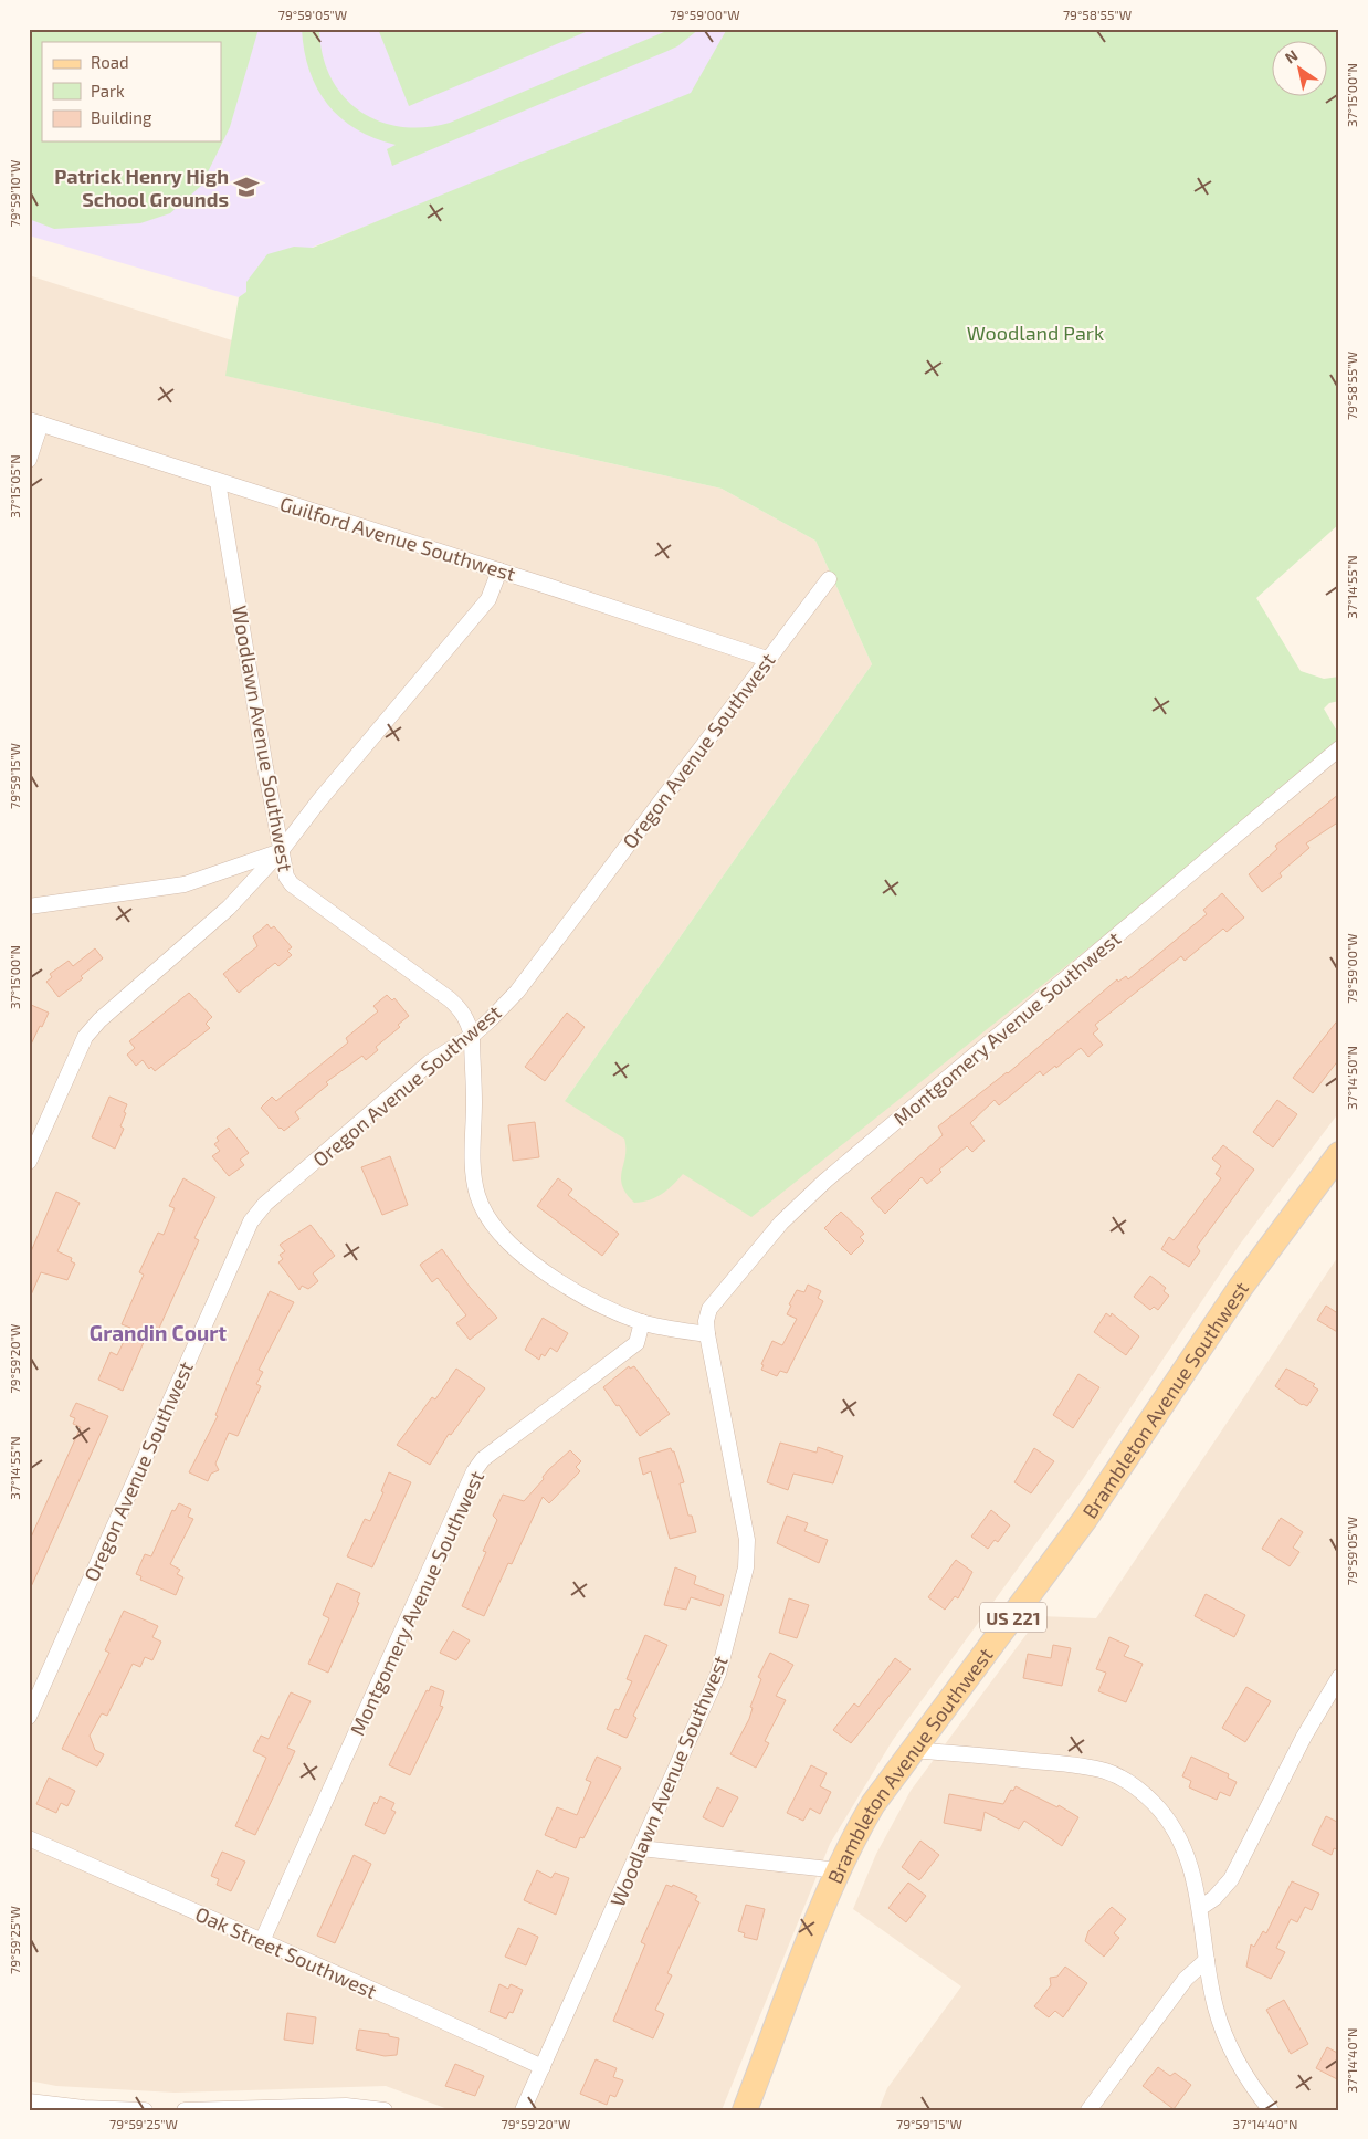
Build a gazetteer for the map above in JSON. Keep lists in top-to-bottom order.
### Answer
{
  "streets": {
    "main road": ["Brambleton Avenue Southwest", "US 221"],
    "street": [
      "Guilford Avenue Southwest",
      "Woodlawn Avenue Southwest",
      "Oregon Avenue Southwest",
      "Montgomery Avenue Southwest",
      "Oak Street Southwest"
    ]
  },
  "crossings": [
    ["Guilford Avenue Southwest", "Woodlawn Avenue Southwest"],
    ["Guilford Avenue Southwest", "Oregon Avenue Southwest"],
    ["Woodlawn Avenue Southwest", "Oregon Avenue Southwest"],
    ["Woodlawn Avenue Southwest", "Montgomery Avenue Southwest"],
    ["Woodlawn Avenue Southwest", "Oak Street Southwest"],
    ["Montgomery Avenue Southwest", "Oak Street Southwest"]
  ],
  "districts": ["Grandin Court"],
  "parks": ["Woodland Park"],
  "places": {
    "school or university": ["Patrick Henry High School Grounds"]
  },
  "legend": ["Road", "Park", "Building"],
  "north": "top left",
  "coordinates": [
    "79°59'05\"W",
    "79°59'00\"W",
    "79°58'55\"W",
    "37°15'00\"N",
    "79°59'10\"W",
    "37°15'05\"N",
    "37°14'55\"N",
    "79°59'15\"W",
    "37°14'50\"N",
    "79°59'20\"W",
    "79°59'25\"W",
    "37°14'40\"N"
  ]
}
